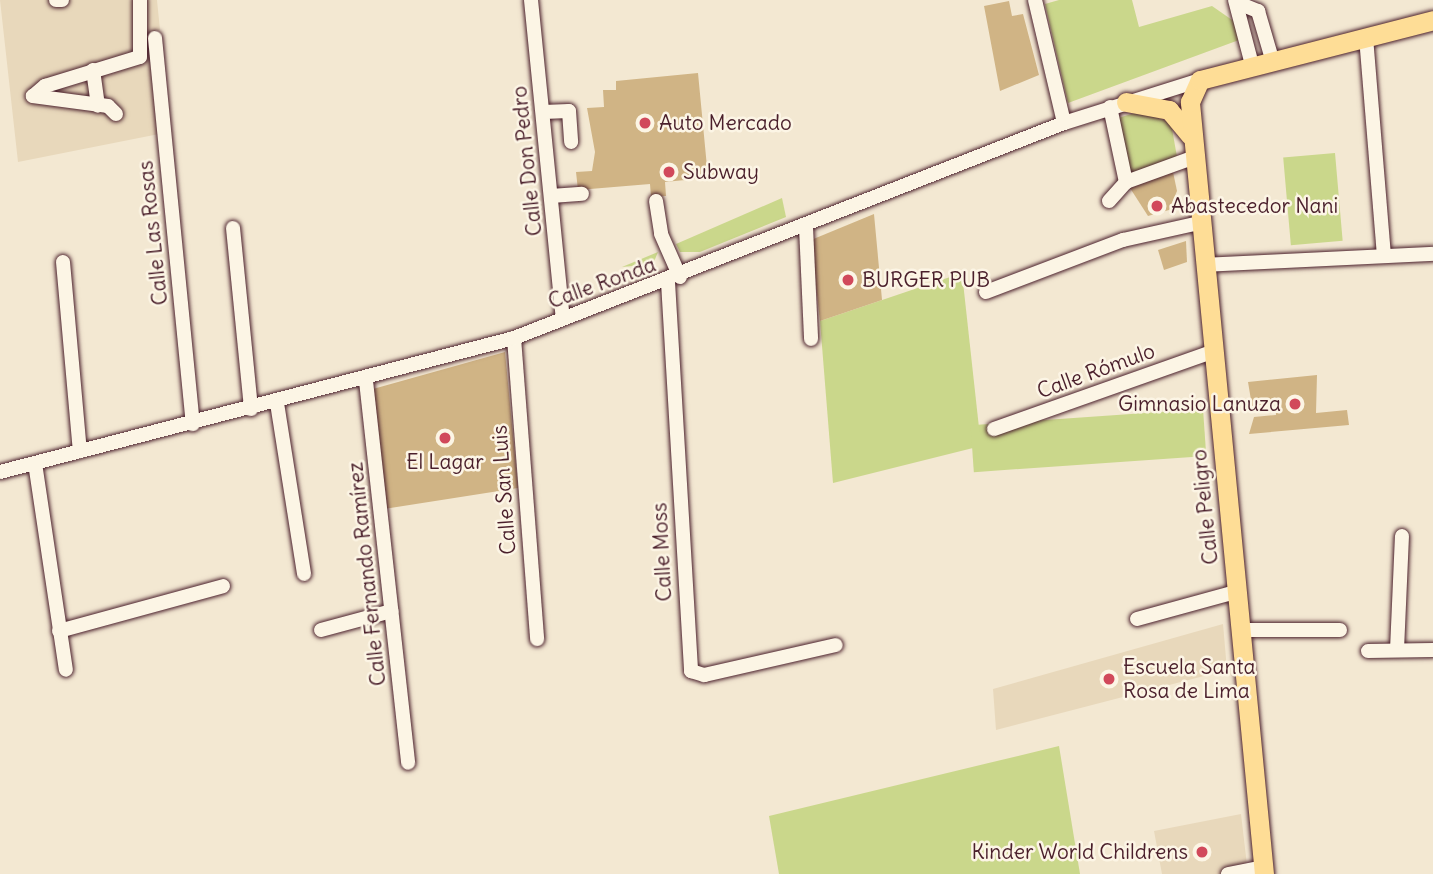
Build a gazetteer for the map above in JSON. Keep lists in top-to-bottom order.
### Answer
{
  "streets": {
    "main road": ["Calle Peligro"],
    "street": [
      "Calle Don Pedro",
      "Calle Las Rosas",
      "Calle Ronda",
      "Calle Rómulo",
      "Calle San Luis",
      "Calle Moss",
      "Calle Fernando Ramírez"
    ]
  },
  "crossings": [
    ["Calle Don Pedro", "Calle Ronda"],
    ["Calle Las Rosas", "Calle Ronda"],
    ["Calle Ronda", "Calle San Luis"],
    ["Calle Ronda", "Calle Peligro"],
    ["Calle Ronda", "Calle Moss"],
    ["Calle Ronda", "Calle Fernando Ramírez"],
    ["Calle Rómulo", "Calle Peligro"]
  ],
  "places": [
    "Auto Mercado",
    "Subway",
    "Abastecedor Nani",
    "BURGER PUB",
    "Gimnasio Lanuza",
    "El Lagar",
    "Escuela Santa Rosa de Lima",
    "Kinder World Childrens"
  ]
}
